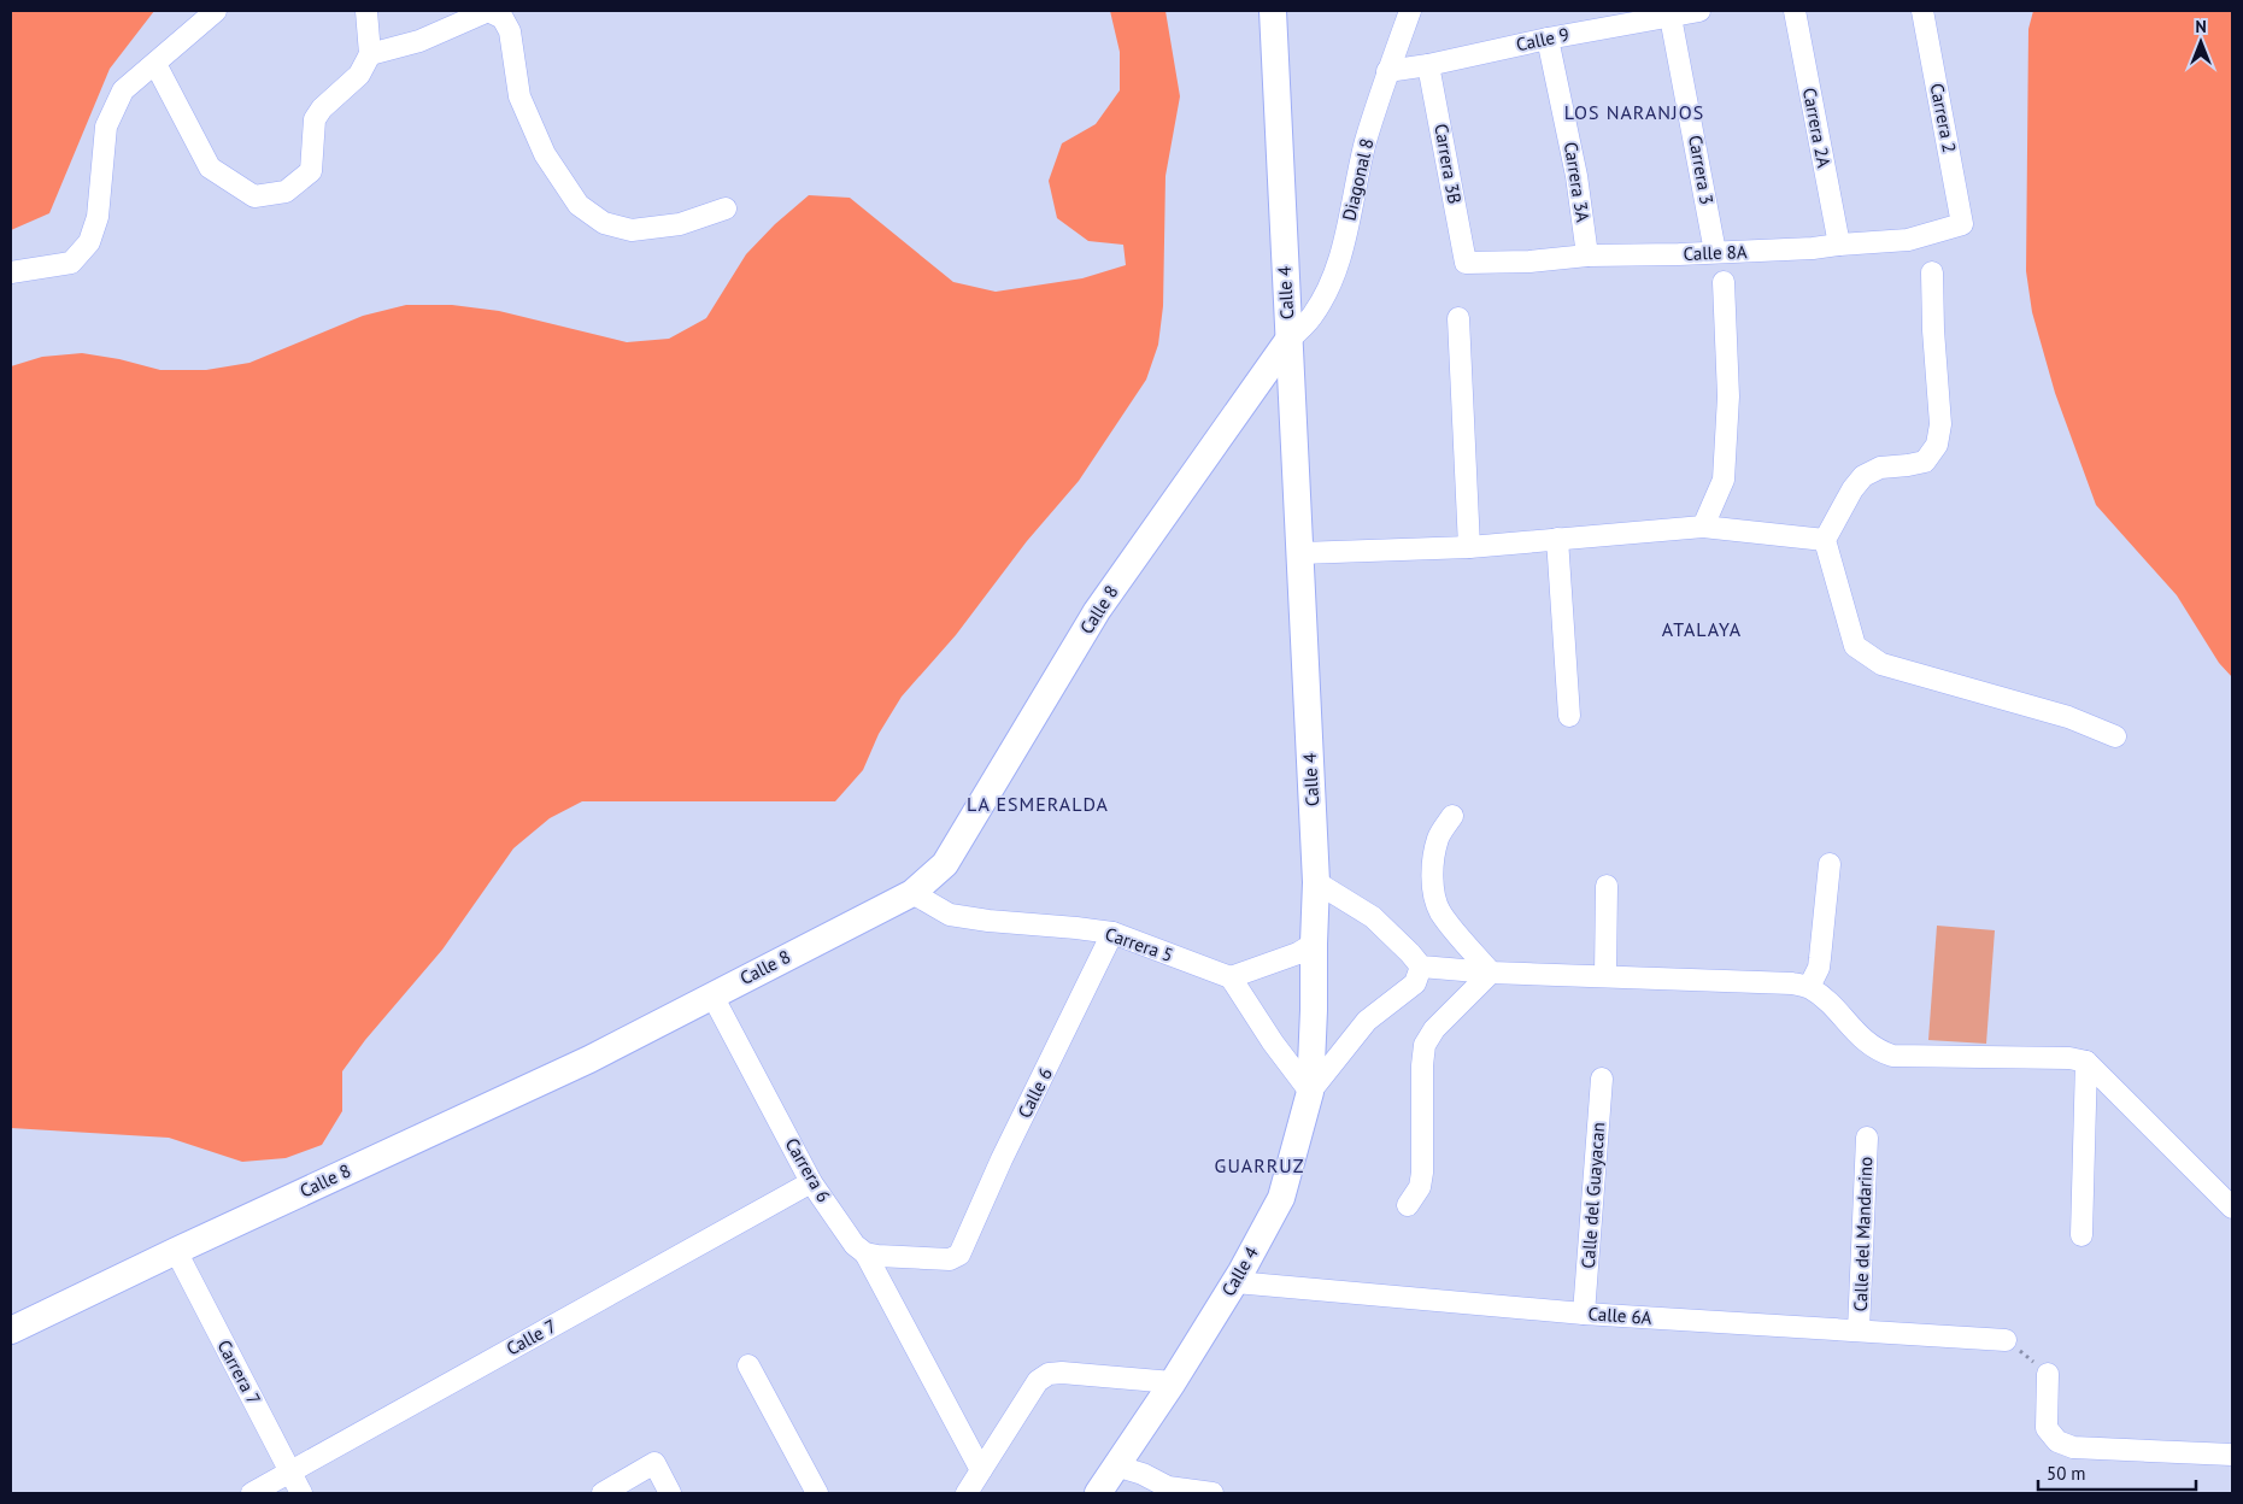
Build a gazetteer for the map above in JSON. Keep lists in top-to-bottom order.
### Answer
{
  "streets": {
    "main road": ["Calle 4", "Calle 8"],
    "street": [
      "Calle 9",
      "Carrera 2",
      "Carrera 2A",
      "Carrera 3B",
      "Carrera 3",
      "Diagonal 8",
      "Carrera 3A",
      "Calle 8A",
      "Carrera 5",
      "Calle 6",
      "Carrera 6",
      "Calle del Guayacan",
      "Calle del Mandarino",
      "Calle 6A",
      "Calle 7",
      "Carrera 7"
    ]
  },
  "crossings": [
    ["Calle 9", "Carrera 3B"],
    ["Calle 9", "Carrera 3"],
    ["Calle 9", "Diagonal 8"],
    ["Calle 9", "Carrera 3A"],
    ["Carrera 2", "Calle 8A"],
    ["Carrera 2A", "Calle 8A"],
    ["Carrera 3B", "Calle 8A"],
    ["Carrera 3", "Calle 8A"],
    ["Diagonal 8", "Calle 4"],
    ["Diagonal 8", "Calle 8"],
    ["Carrera 3A", "Calle 8A"],
    ["Calle 4", "Calle 8"],
    ["Calle 4", "Calle 6A"],
    ["Calle 8", "Carrera 5"],
    ["Calle 8", "Carrera 6"],
    ["Calle 8", "Carrera 7"],
    ["Carrera 5", "Calle 6"],
    ["Calle 6", "Carrera 6"],
    ["Carrera 6", "Calle 7"],
    ["Calle del Guayacan", "Calle 6A"],
    ["Calle del Mandarino", "Calle 6A"],
    ["Calle 7", "Carrera 7"]
  ],
  "districts": [
    "LOS NARANJOS",
    "ATALAYA",
    "LA ESMERALDA",
    "GUARRUZ"
  ],
  "scale_bar": "50 m",
  "north": "top"
}
